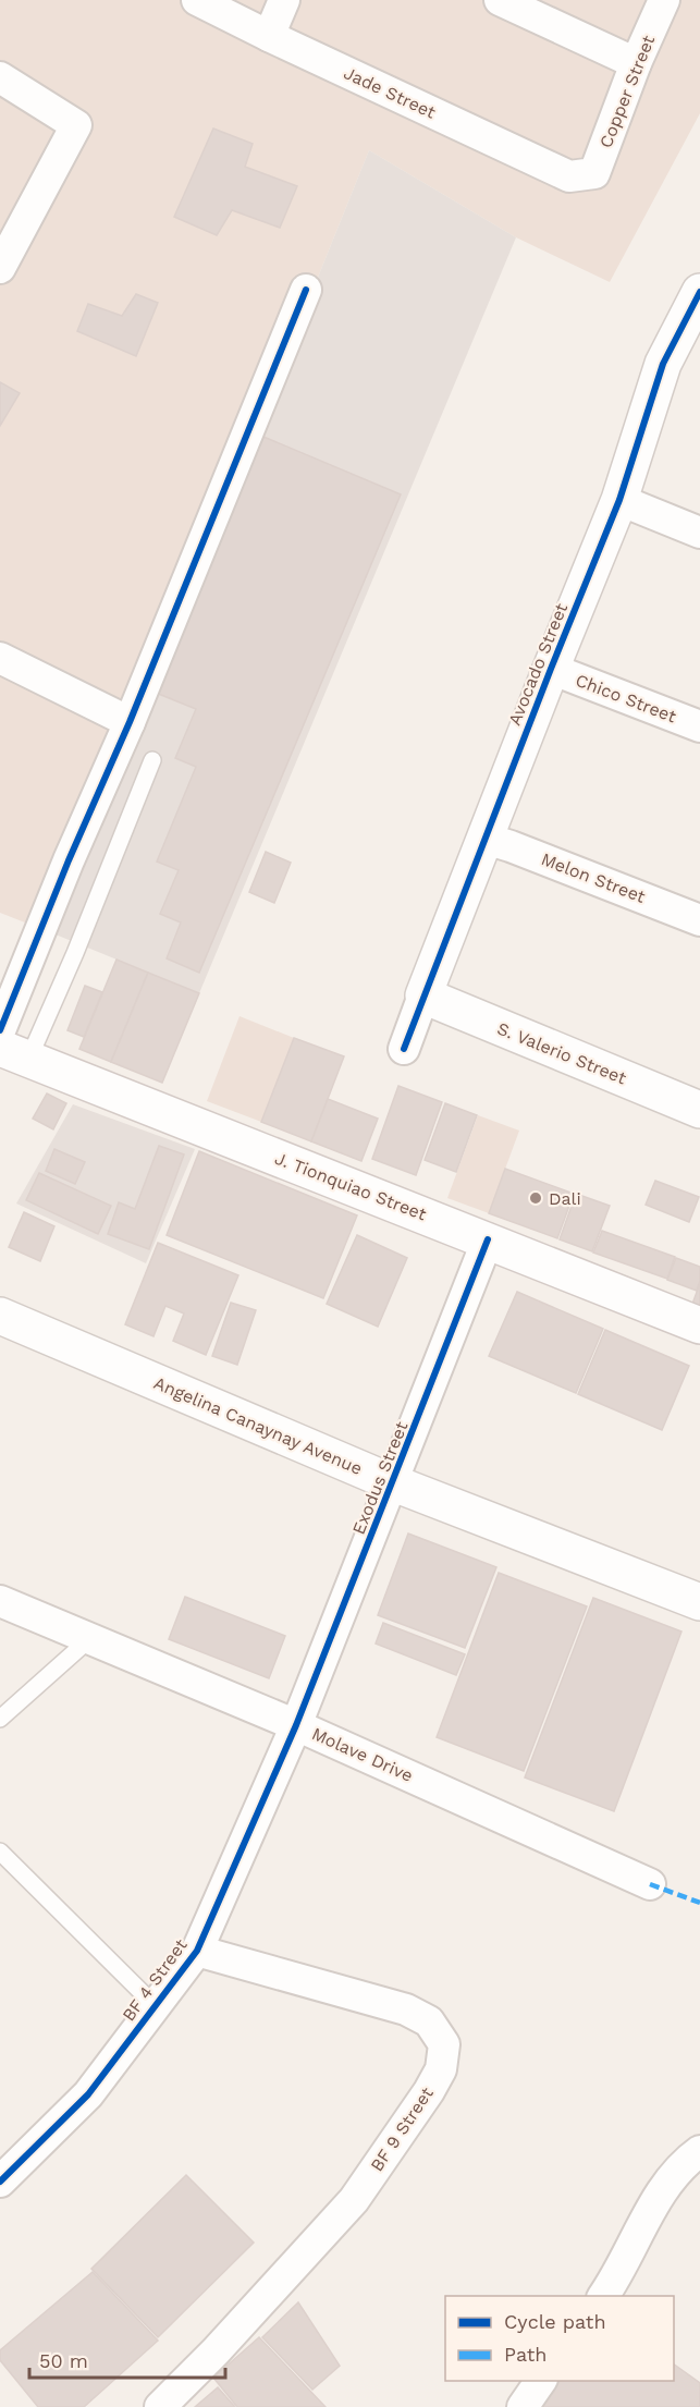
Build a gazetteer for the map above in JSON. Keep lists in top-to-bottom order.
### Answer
{
  "streets": {
    "street": [
      "Copper Street",
      "Jade Street",
      "Avocado Street",
      "Chico Street",
      "Melon Street",
      "S. Valerio Street",
      "J. Tionquiao Street",
      "Angelina Canaynay Avenue",
      "Exodus Street",
      "Molave Drive",
      "BF 4 Street",
      "BF 9 Street"
    ]
  },
  "crossings": [
    ["Copper Street", "Jade Street"],
    ["Avocado Street", "Chico Street"],
    ["Avocado Street", "Melon Street"],
    ["Avocado Street", "S. Valerio Street"],
    ["J. Tionquiao Street", "Exodus Street"],
    ["Angelina Canaynay Avenue", "Exodus Street"],
    ["Exodus Street", "Molave Drive"],
    ["Exodus Street", "BF 4 Street"],
    ["Molave Drive", "BF 4 Street"],
    ["BF 4 Street", "BF 9 Street"]
  ],
  "places": ["Dali"],
  "legend": ["Cycle path", "Path"],
  "scale_bar": "50 m"
}
